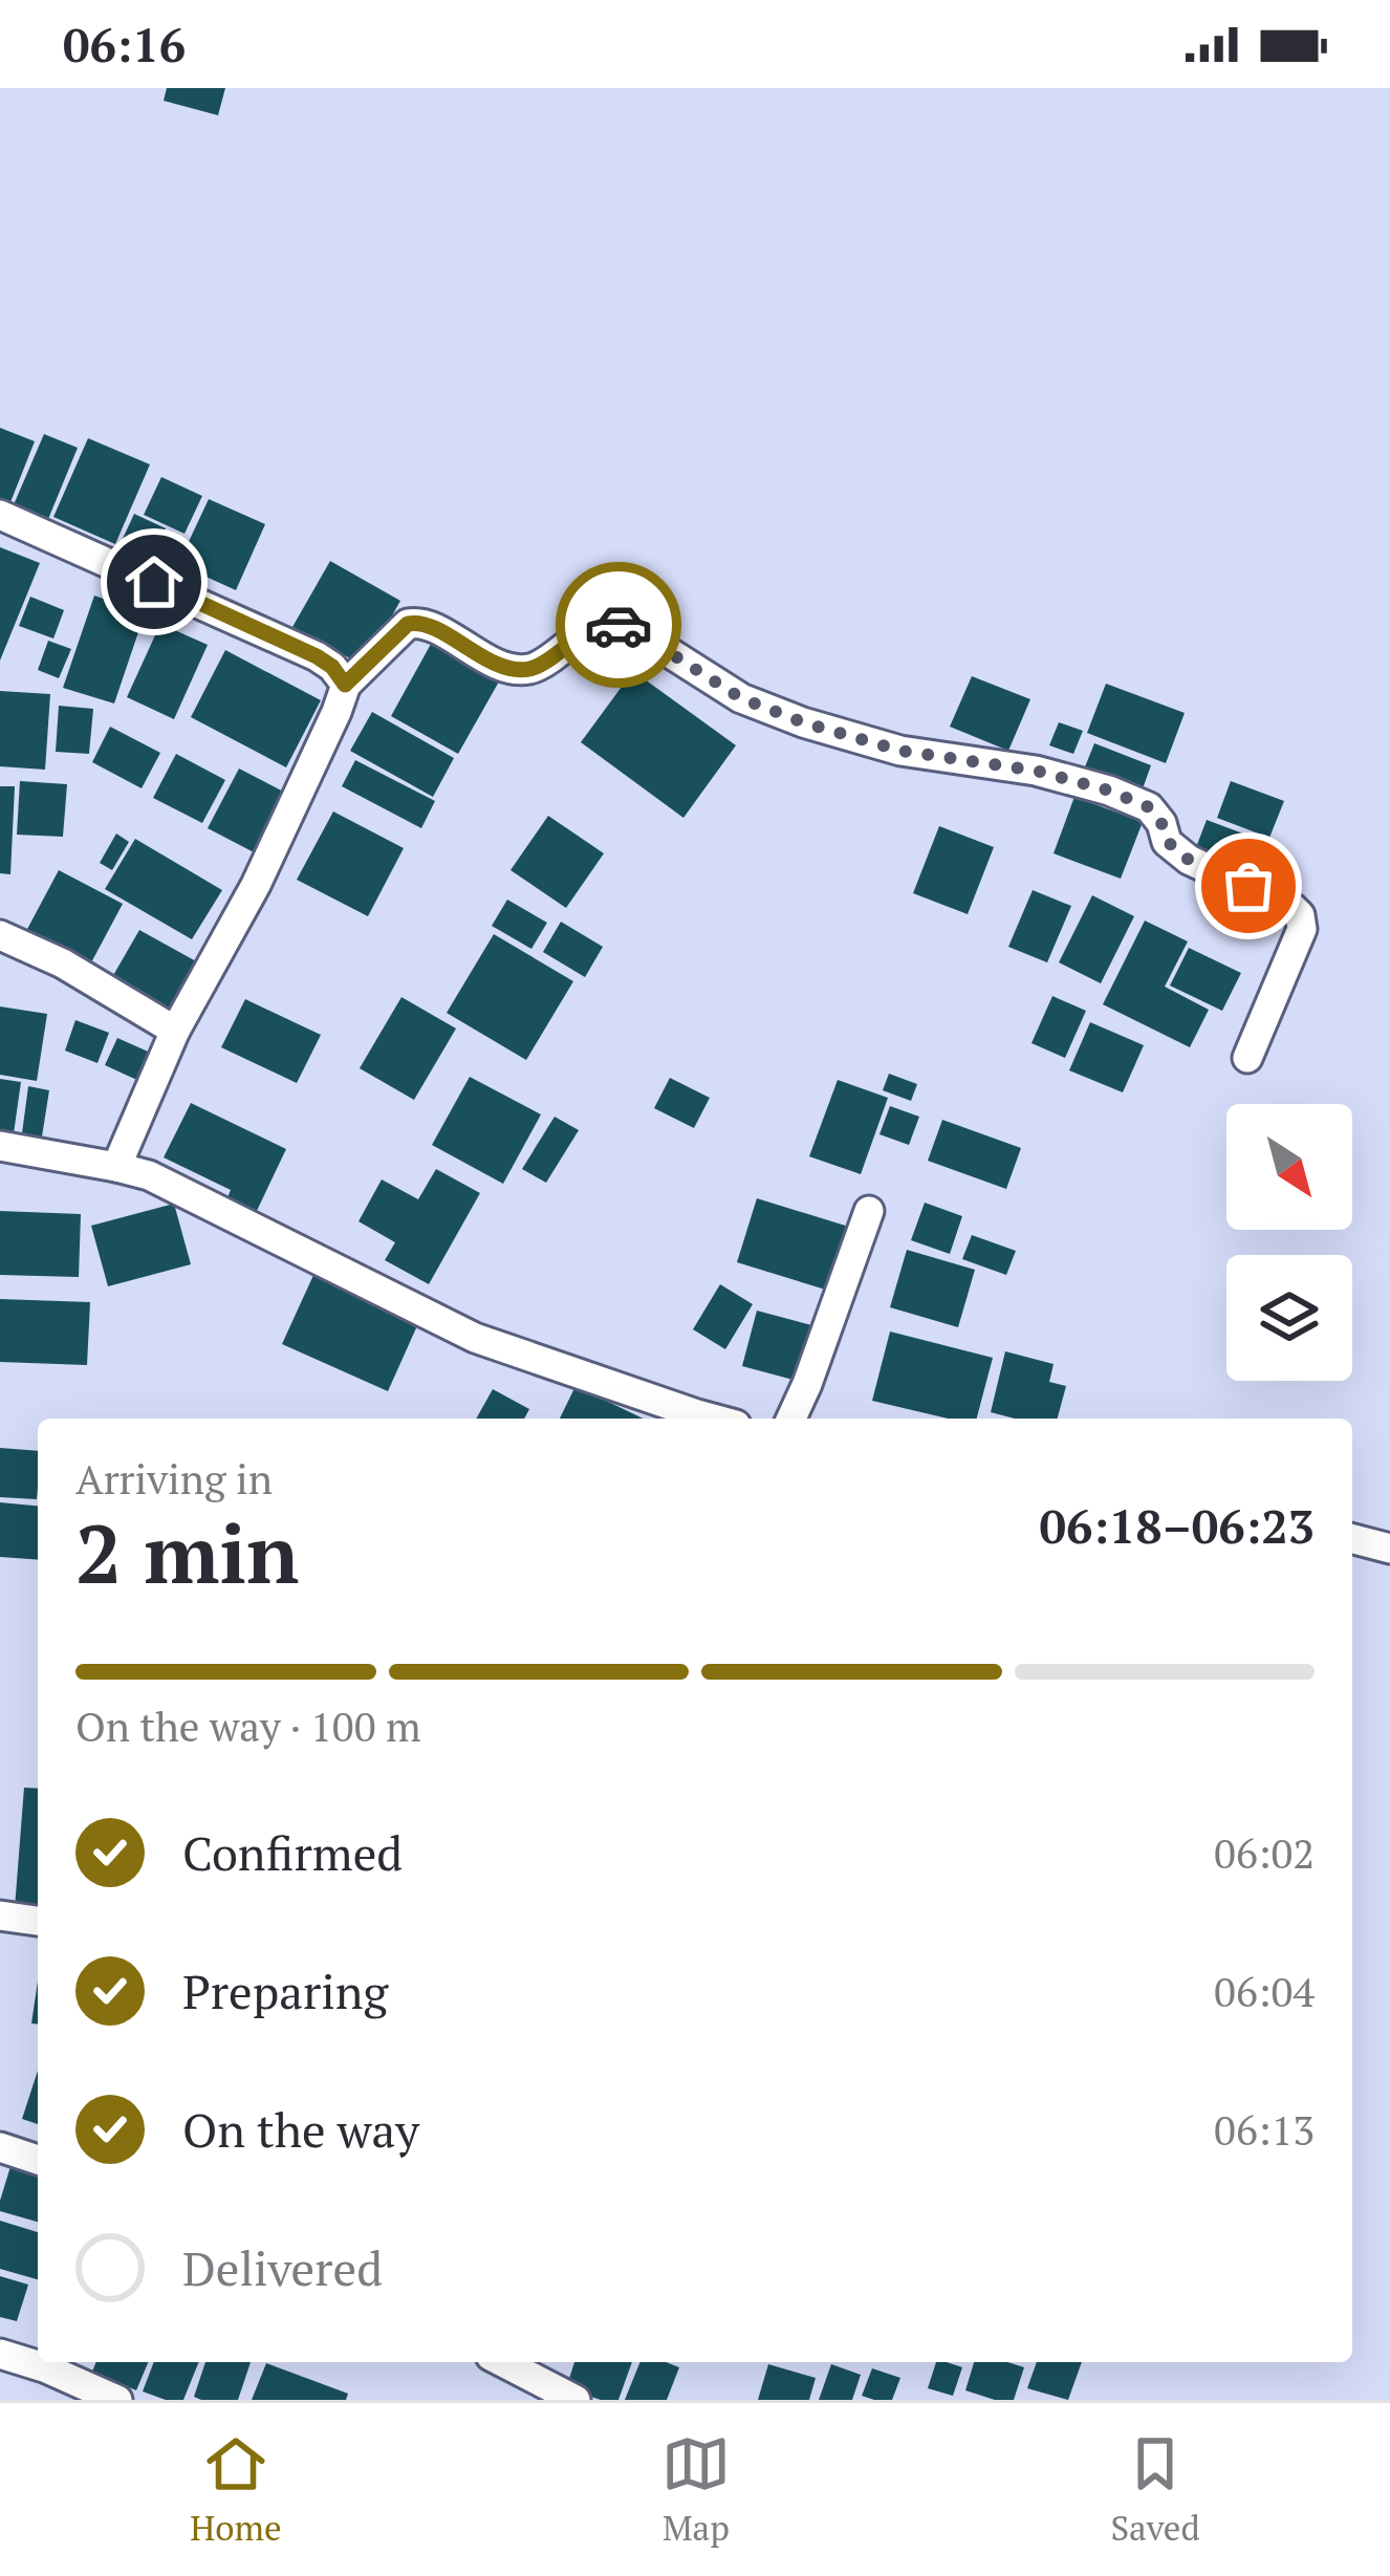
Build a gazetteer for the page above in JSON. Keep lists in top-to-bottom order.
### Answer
{
  "north": "bottom right",
  "page": {
    "status": "06:16",
    "heading": ["2 min", "Arriving in", "06:18–06:23"],
    "bar": "On the way · 100 m",
    "list": [
      ["Confirmed", "06:02"],
      ["Preparing", "06:04"],
      ["On the way", "06:13"],
      "Delivered"
    ],
    "tabs": ["Home", "Map", "Saved"]
  }
}
